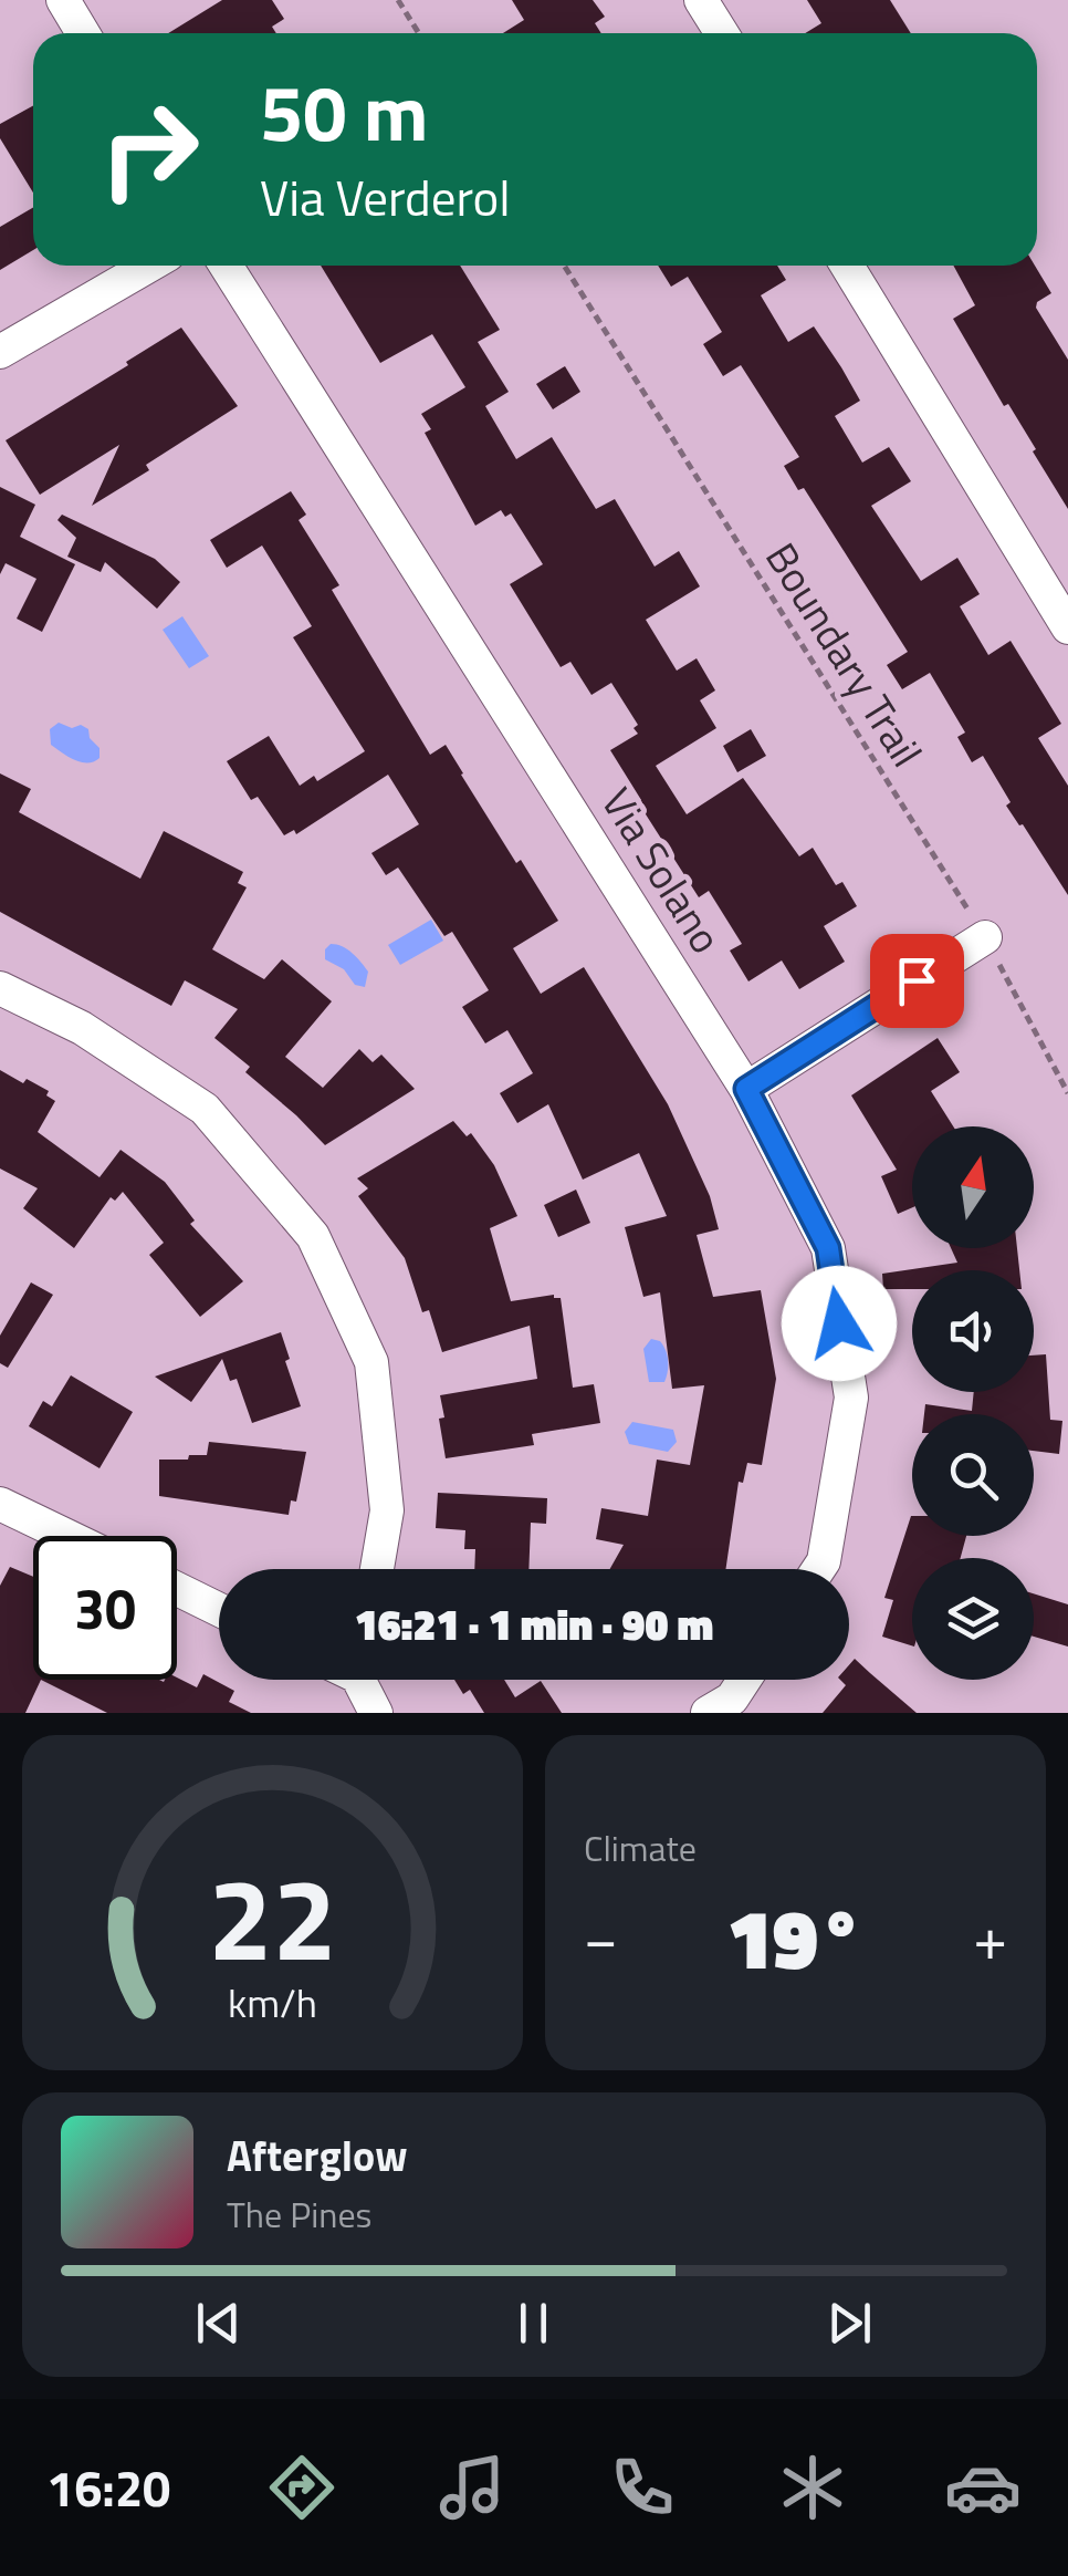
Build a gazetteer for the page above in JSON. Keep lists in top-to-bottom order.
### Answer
{
  "streets": {
    "street": ["Via Solano"],
    "path": ["Boundary Trail"]
  },
  "north": "top",
  "page": {
    "turn": ["50 m", "Via Verderol"],
    "limit": "30",
    "trip": "16:21 · 1 min · 90 m",
    "tile": "Climate",
    "heat": ["−", "19°", "+"],
    "song": ["Afterglow", "The Pines"],
    "tabs": "16:20",
    "gauge": ["22", "km/h"]
  }
}
